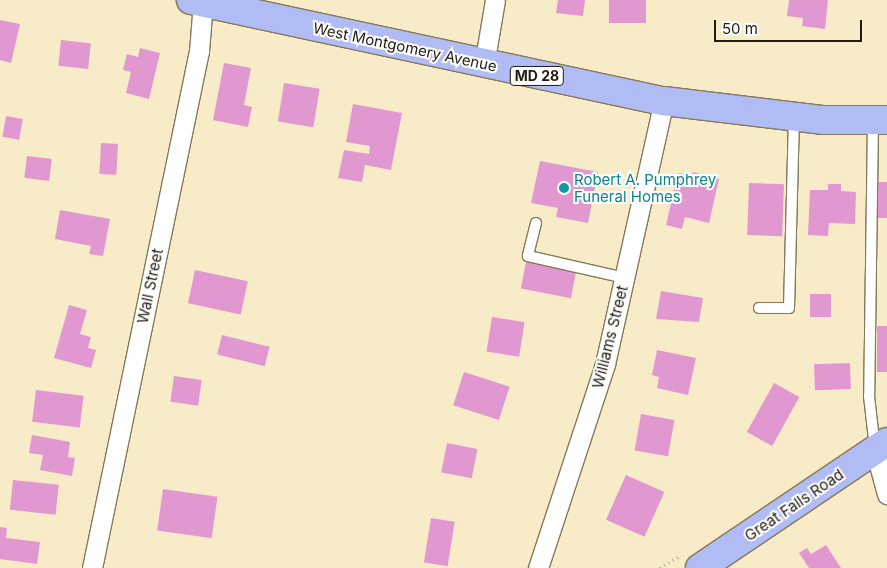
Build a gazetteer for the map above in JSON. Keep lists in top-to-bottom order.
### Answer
{
  "streets": {
    "main road": ["West Montgomery Avenue", "MD 28", "Great Falls Road"],
    "street": ["Wall Street", "Williams Street"]
  },
  "crossings": [
    ["West Montgomery Avenue", "Wall Street"],
    ["West Montgomery Avenue", "Williams Street"]
  ],
  "places": ["Robert A. Pumphrey Funeral Homes"],
  "scale_bar": "50 m"
}
